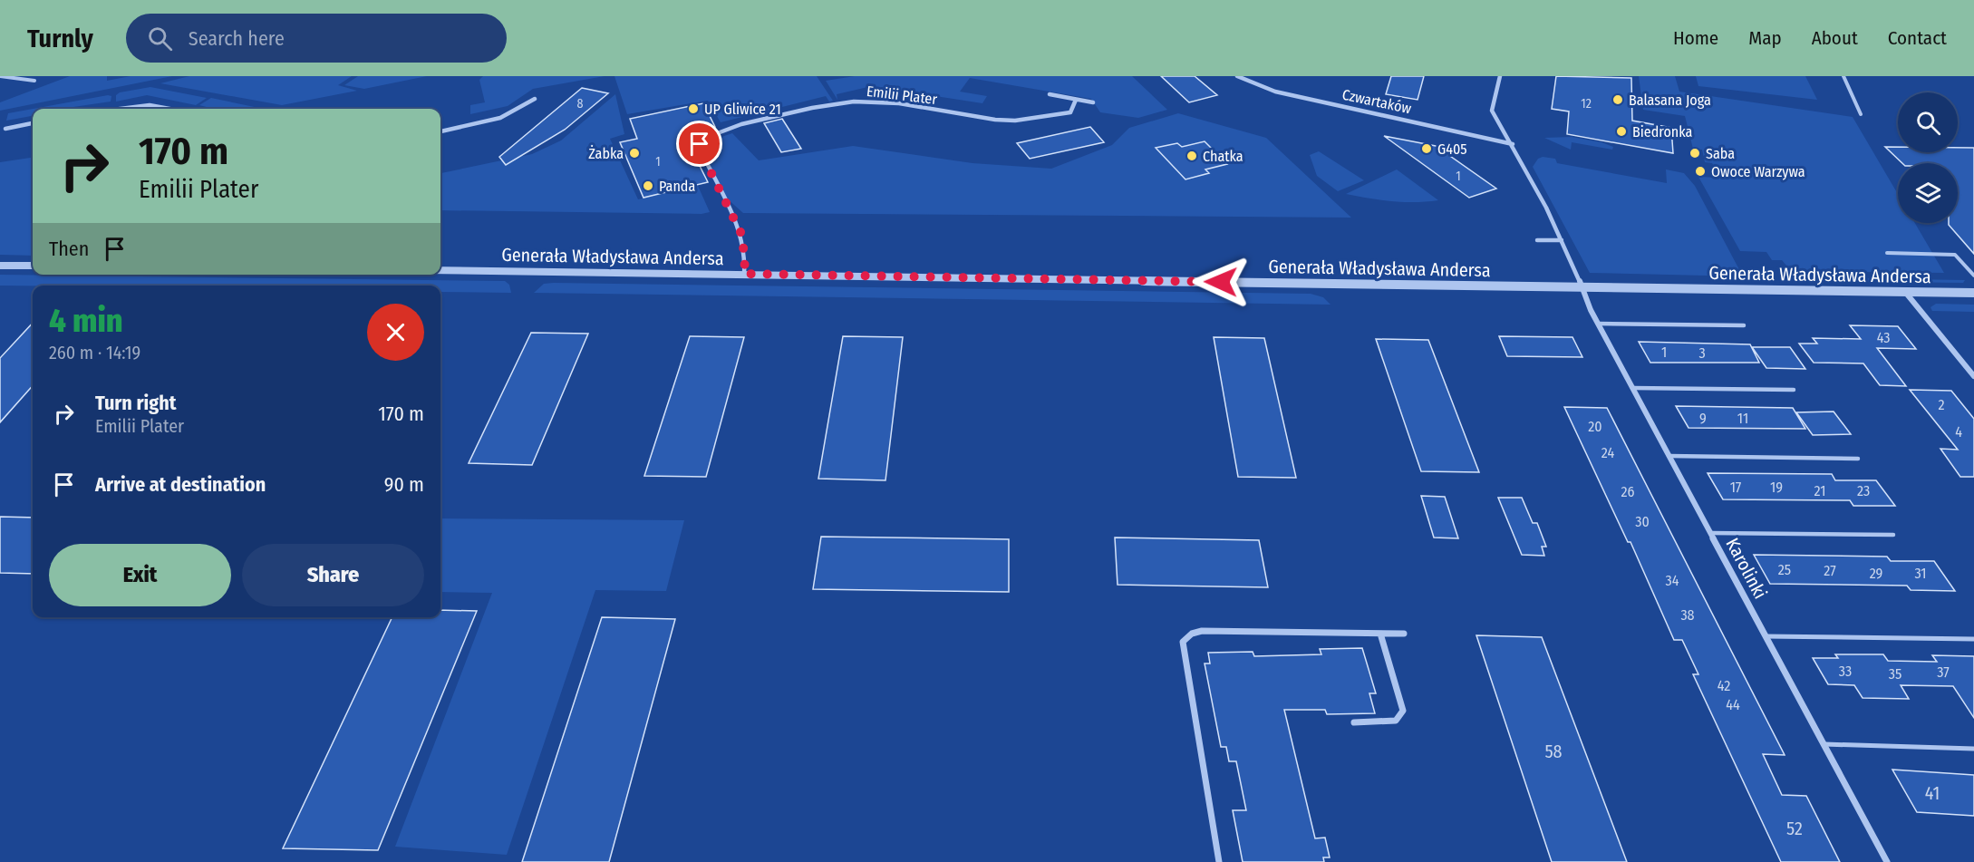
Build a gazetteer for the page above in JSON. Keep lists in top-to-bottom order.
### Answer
{
  "streets": {
    "street": [
      "Emilii Plater",
      "Czwartaków",
      "Generała Władysława Andersa",
      "Karolinki"
    ]
  },
  "crossings": [
    ["Emilii Plater", "Generała Władysława Andersa"],
    ["Generała Władysława Andersa", "Karolinki"]
  ],
  "places": [
    "Balasana Joga",
    "UP Gliwice 21",
    "Biedronka",
    "G405",
    "Żabka",
    "Saba",
    "Chatka",
    "Owoce Warzywa",
    "Panda"
  ],
  "house_numbers": [
    "8",
    "12",
    "1",
    "1",
    "43",
    "1",
    "3",
    "2",
    "9",
    "11",
    "20",
    "4",
    "24",
    "17",
    "19",
    "21",
    "23",
    "26",
    "30",
    "25",
    "27",
    "29",
    "31",
    "34",
    "38",
    "33",
    "37",
    "35",
    "42",
    "44",
    "58",
    "41",
    "52"
  ],
  "page": {
    "header": "Turnly",
    "search": "Search here",
    "nav": [
      "Home",
      "Map",
      "About",
      "Contact"
    ],
    "turn": ["170 m", "Emilii Plater"],
    "then": "Then",
    "heading": ["4 min", "260 m · 14:19"],
    "list": [
      {
        "name": "Turn right",
        "note": "Emilii Plater",
        "value": "170 m"
      },
      {
        "name": "Arrive at destination",
        "value": "90 m"
      }
    ],
    "buttons": ["Exit", "Share"]
  }
}
